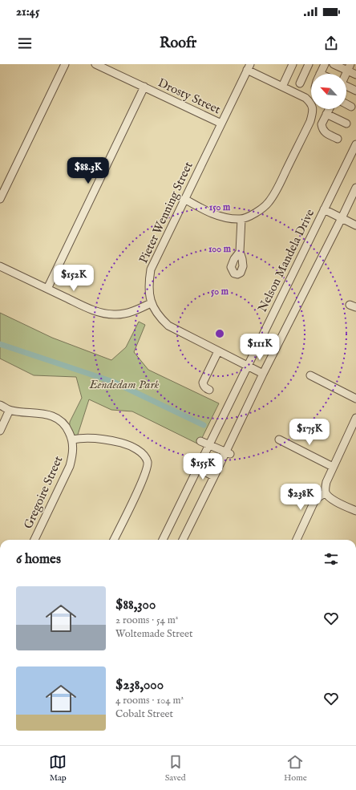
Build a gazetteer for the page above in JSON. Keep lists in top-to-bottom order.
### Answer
{
  "streets": {
    "street": [
      "Drosty Street",
      "Pieter Wenning Street",
      "Nelson Mandela Drive",
      "Gregoire Street"
    ]
  },
  "crossings": [
    ["Drosty Street", "Pieter Wenning Street"],
    ["Pieter Wenning Street", "Nelson Mandela Drive"]
  ],
  "parks": ["Eendedam Park"],
  "north": "top left",
  "page": {
    "status": "21:45",
    "header": "Roofr",
    "price": [
      "$88.3K",
      "$152K",
      "$111K",
      "$175K",
      "$155K",
      "$238K"
    ],
    "heading": "6 homes",
    "list": [
      {
        "name": "$88,300",
        "note": "2 rooms · 54 m² · Woltemade Street"
      },
      {
        "name": "$238,000",
        "note": "4 rooms · 104 m² · Cobalt Street"
      }
    ],
    "tabs": ["Map", "Saved", "Home"]
  },
  "rings": ["150 m", "100 m", "50 m"]
}
